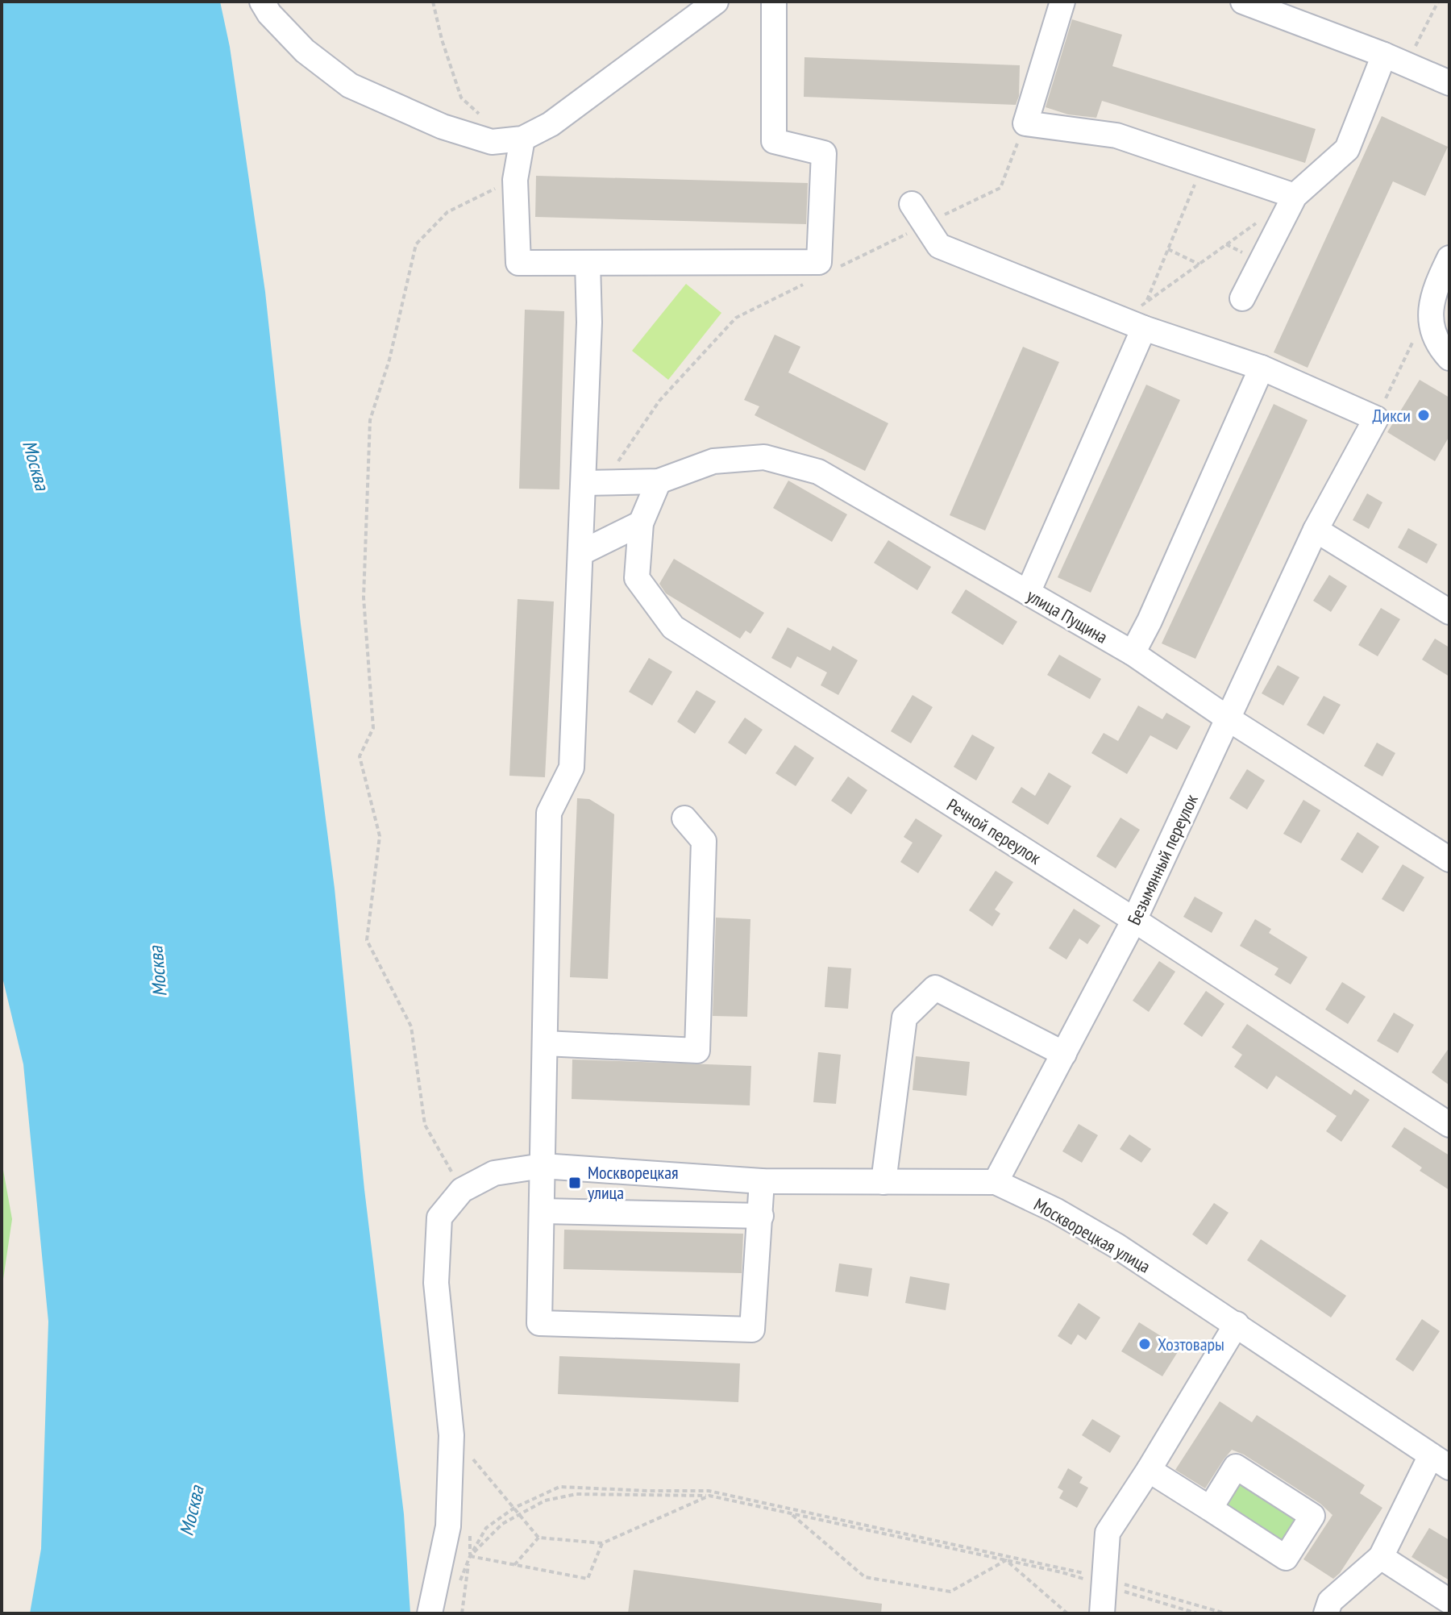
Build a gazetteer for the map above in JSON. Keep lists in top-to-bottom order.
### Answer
{
  "streets": {
    "street": [
      "улица Пущина",
      "Речной переулок",
      "Безымянный переулок",
      "Москворецкая улица"
    ]
  },
  "crossings": [
    ["улица Пущина", "Речной переулок"],
    ["улица Пущина", "Безымянный переулок"],
    ["Речной переулок", "Безымянный переулок"],
    ["Безымянный переулок", "Москворецкая улица"]
  ],
  "water": ["Москва"],
  "places": {
    "other": ["Дикси", "Хозтовары"],
    "transit": ["Москворецкая улица"]
  }
}
